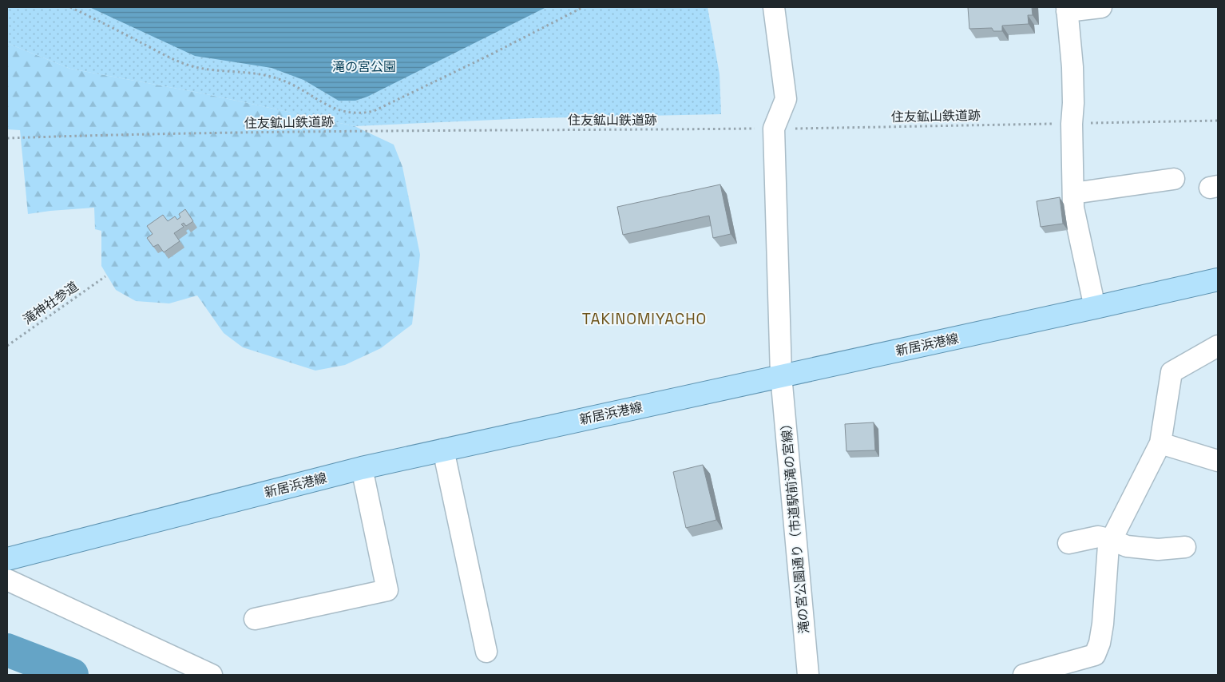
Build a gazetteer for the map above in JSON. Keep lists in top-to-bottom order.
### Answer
{
  "streets": {
    "main road": ["新居浜港線"],
    "street": ["滝の宮公園通り（市道駅前滝の宮線）"],
    "path": ["住友鉱山鉄道跡", "滝神社参道"]
  },
  "crossings": [
    ["住友鉱山鉄道跡", "滝の宮公園通り（市道駅前滝の宮線）"],
    ["新居浜港線", "滝の宮公園通り（市道駅前滝の宮線）"]
  ],
  "districts": ["TAKINOMIYACHO"],
  "parks": ["滝の宮公園"]
}
